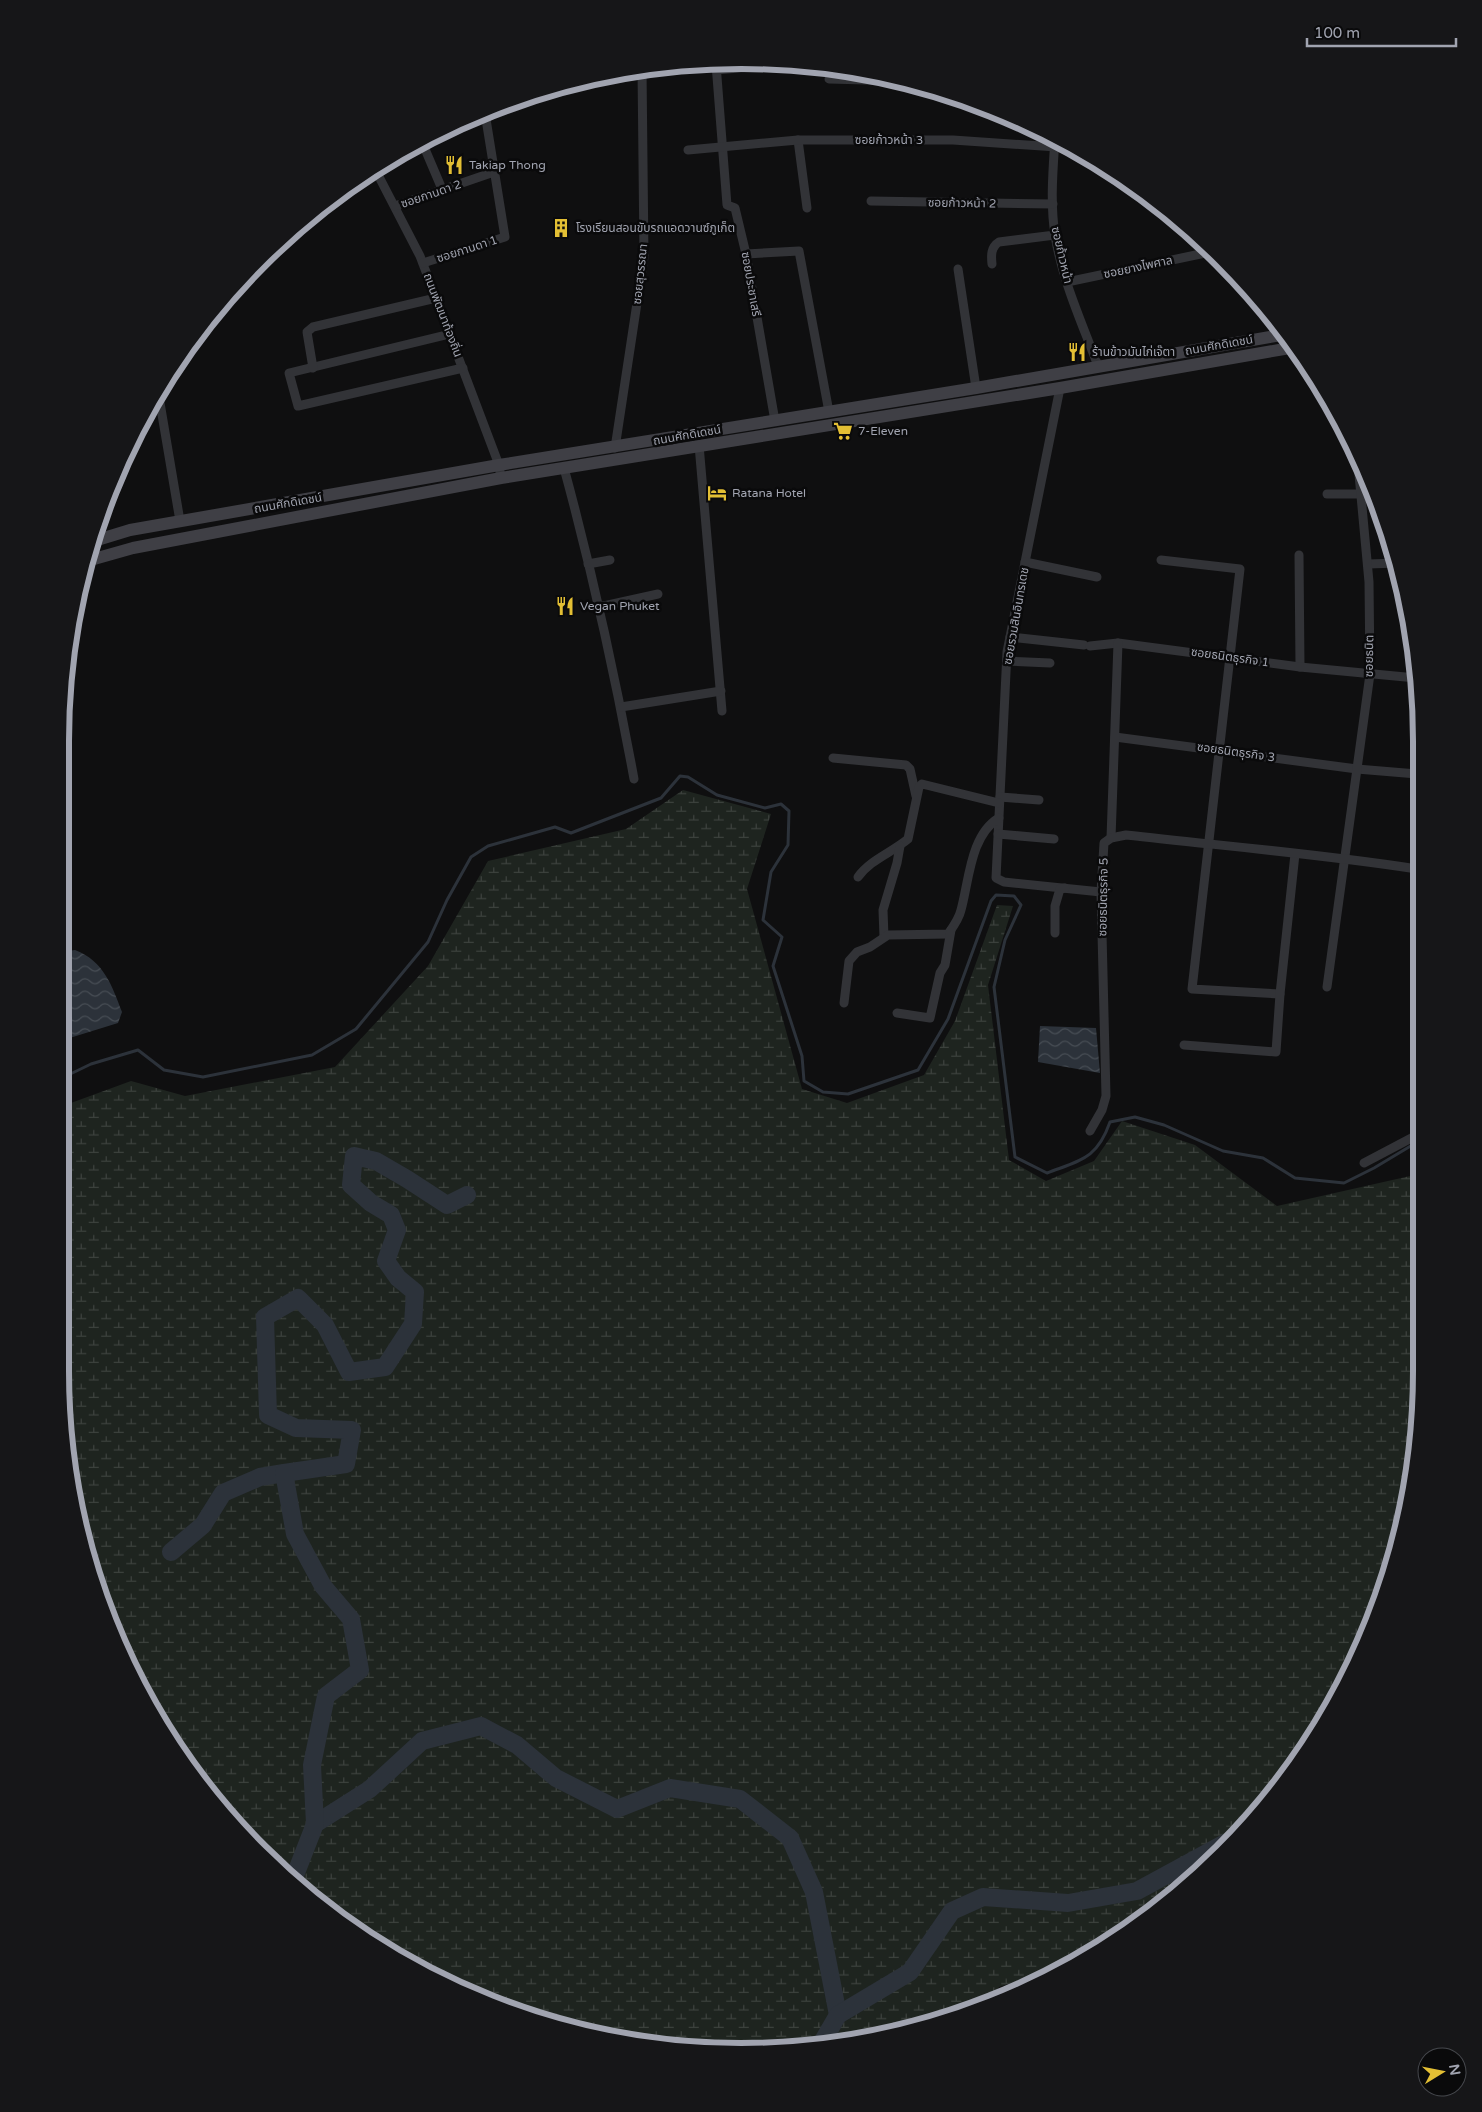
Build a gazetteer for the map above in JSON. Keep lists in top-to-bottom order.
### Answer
{
  "streets": {
    "main road": ["ถนนศักดิเดชน์"],
    "street": [
      "ซอยก้าวหน้า 3",
      "ซอยกานดา 2",
      "ซอยก้าวหน้า 2",
      "ซอยกานดา 1",
      "ซอยก้าวหน้า",
      "ซอยยางไพศาล",
      "ซอยสุวรรณา",
      "ซอยประชาเสรี",
      "ถนนพัฒนาท้องถิ่น",
      "ซอยรวมสินอินทรเดช",
      "ซอยธนิต",
      "ซอยธนิตธุรกิจ 1",
      "ซอยธนิตธุรกิจ 3",
      "ซอยธนิตธุรกิจ 5"
    ]
  },
  "crossings": [
    ["ซอยก้าวหน้า 3", "ซอยก้าวหน้า"],
    ["ซอยก้าวหน้า 3", "ซอยประชาเสรี"],
    ["ซอยกานดา 2", "ซอยกานดา 1"],
    ["ซอยกานดา 2", "ถนนพัฒนาท้องถิ่น"],
    ["ซอยก้าวหน้า 2", "ซอยก้าวหน้า"],
    ["ซอยกานดา 1", "ถนนพัฒนาท้องถิ่น"],
    ["ซอยก้าวหน้า", "ซอยยางไพศาล"],
    ["ซอยก้าวหน้า", "ถนนศักดิเดชน์"],
    ["ซอยสุวรรณา", "ถนนศักดิเดชน์"],
    ["ซอยประชาเสรี", "ถนนศักดิเดชน์"],
    ["ถนนพัฒนาท้องถิ่น", "ถนนศักดิเดชน์"],
    ["ถนนศักดิเดชน์", "ซอยรวมสินอินทรเดช"],
    ["ซอยรวมสินอินทรเดช", "ซอยธนิตธุรกิจ 1"],
    ["ซอยธนิต", "ซอยธนิตธุรกิจ 1"],
    ["ซอยธนิต", "ซอยธนิตธุรกิจ 3"]
  ],
  "places": {
    "restaurant": ["Takiap Thong", "ร้านข้าวมันไก่เจ๊ตา", "Vegan Phuket"],
    "building": ["โรงเรียนสอนขับรถแอดวานซ์ภูเก็ต"],
    "supermarket": ["7-Eleven"],
    "hotel": ["Ratana Hotel"]
  },
  "scale_bar": "100 m",
  "north": "right"
}
